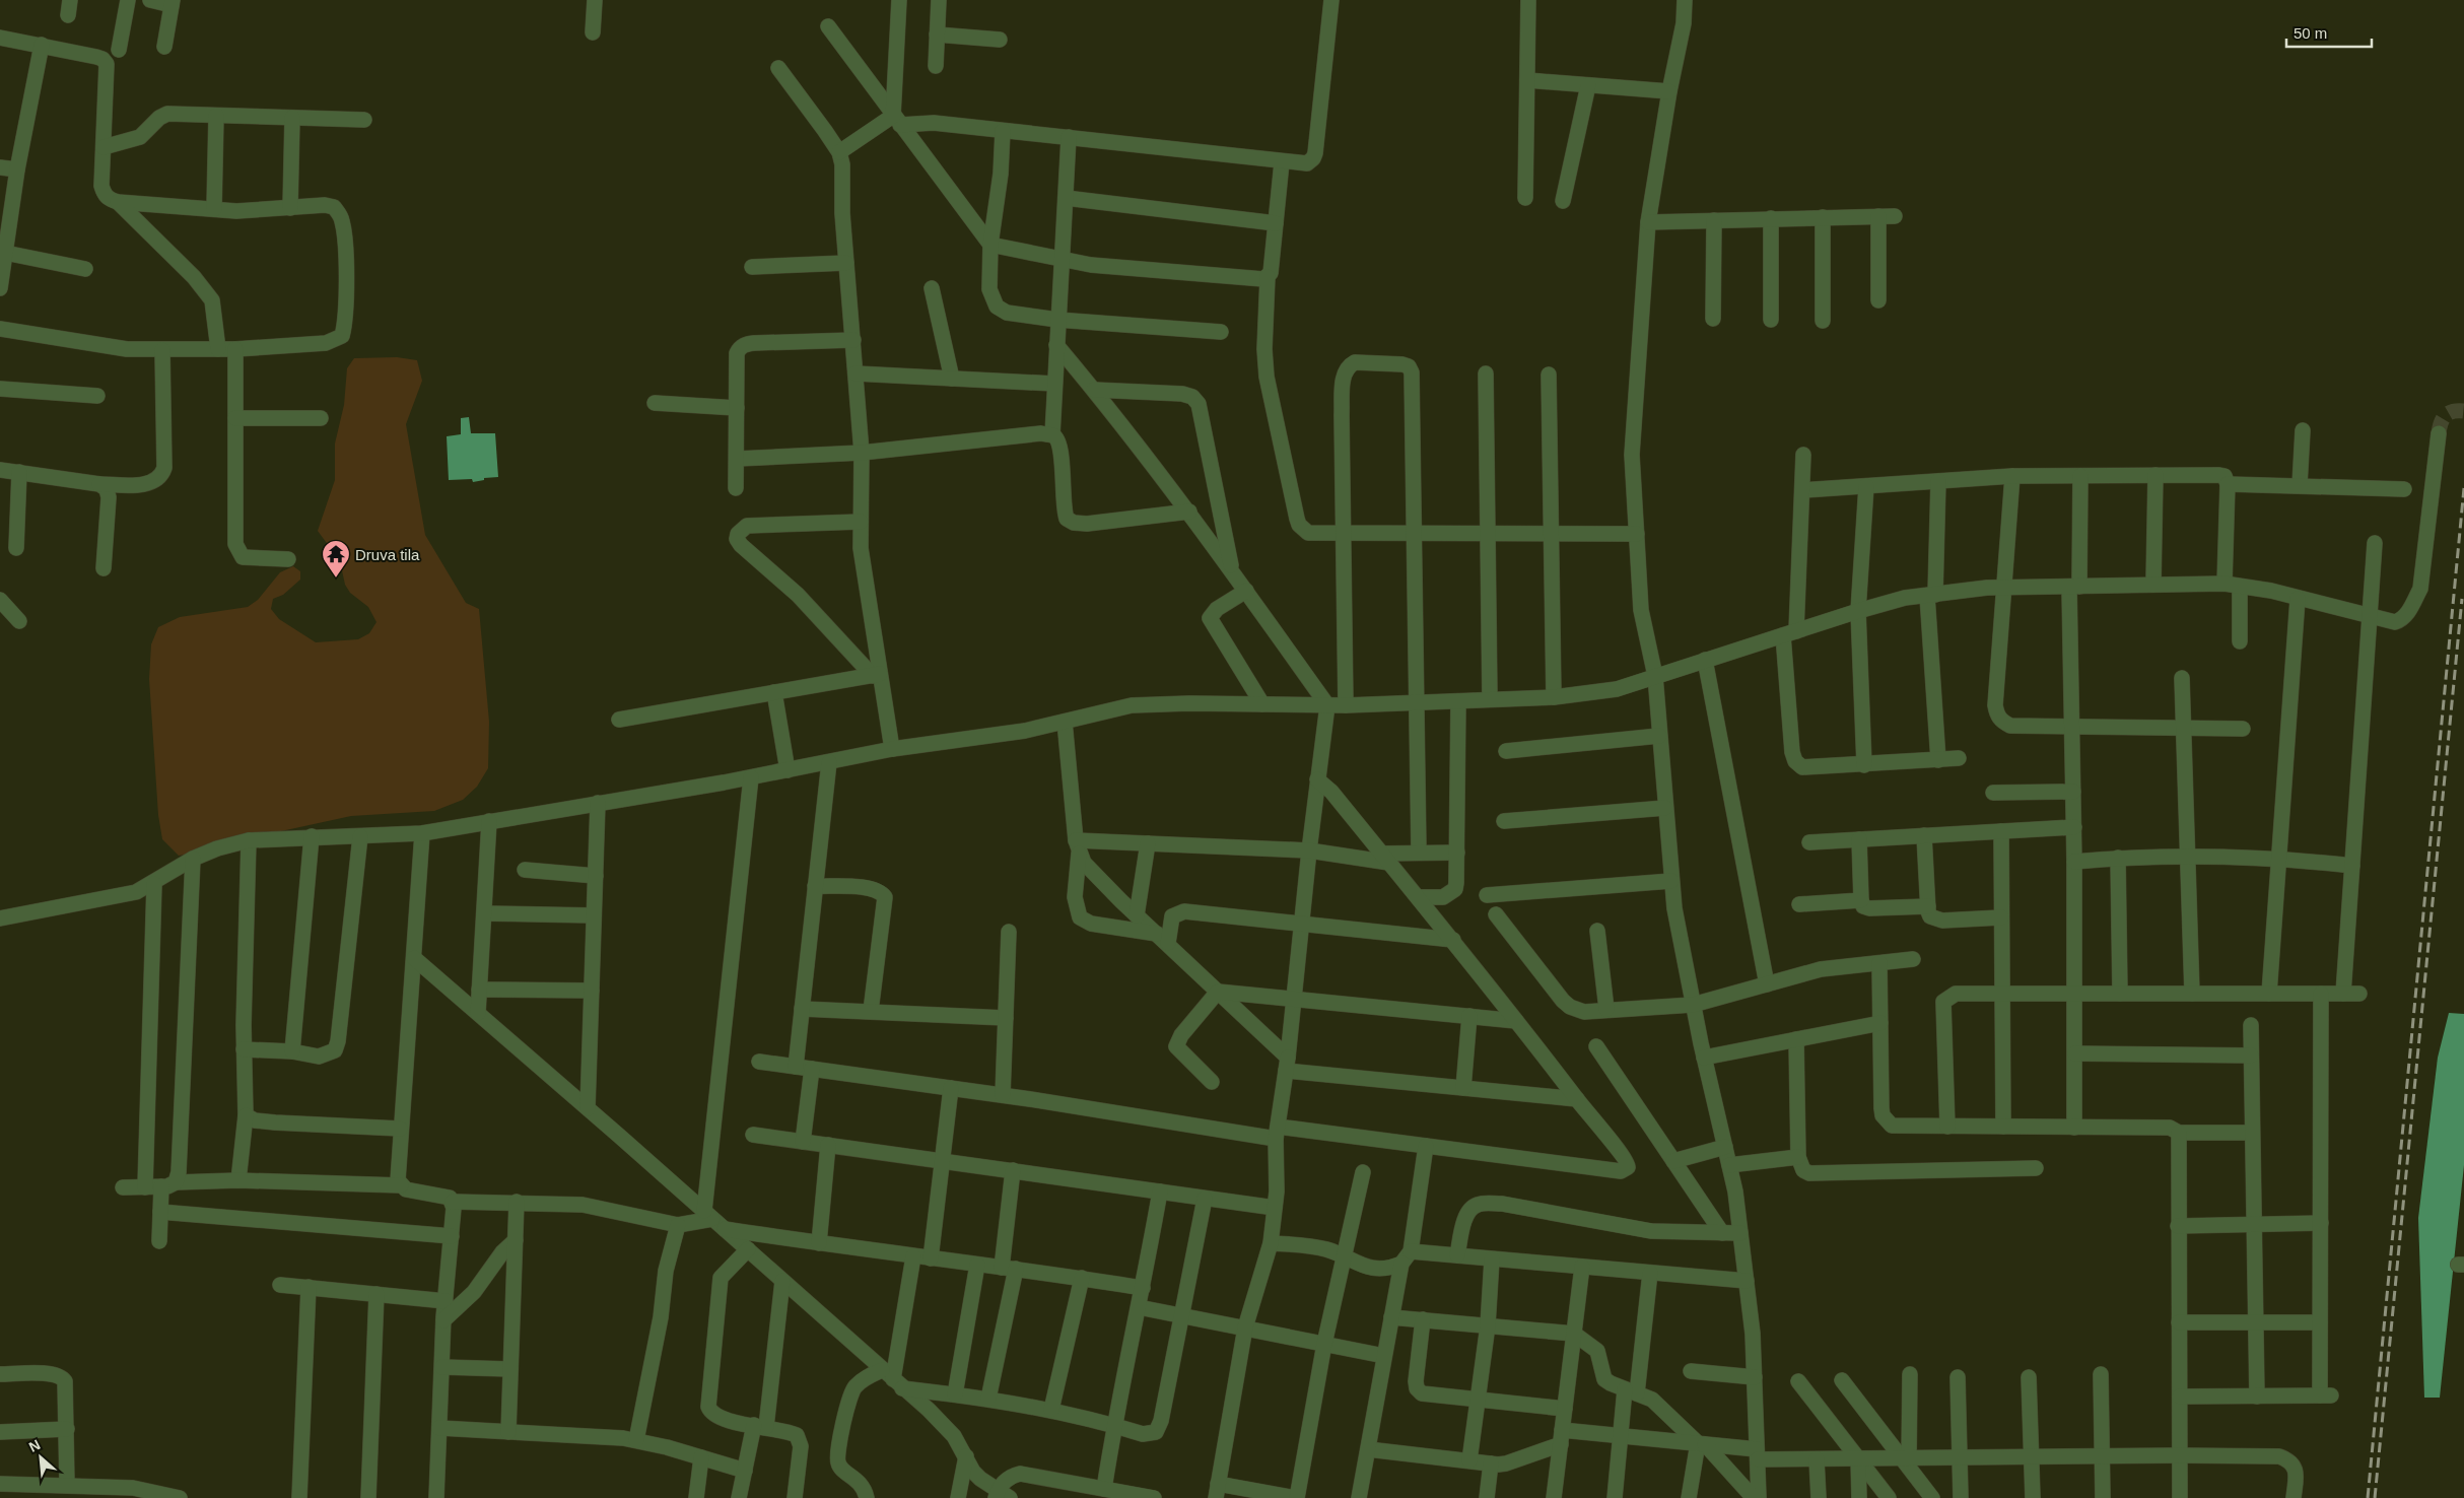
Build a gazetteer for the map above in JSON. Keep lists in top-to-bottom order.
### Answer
{
  "places": {
    "temple": ["Druva tila"]
  },
  "scale_bar": "50 m",
  "north": "top left"
}
